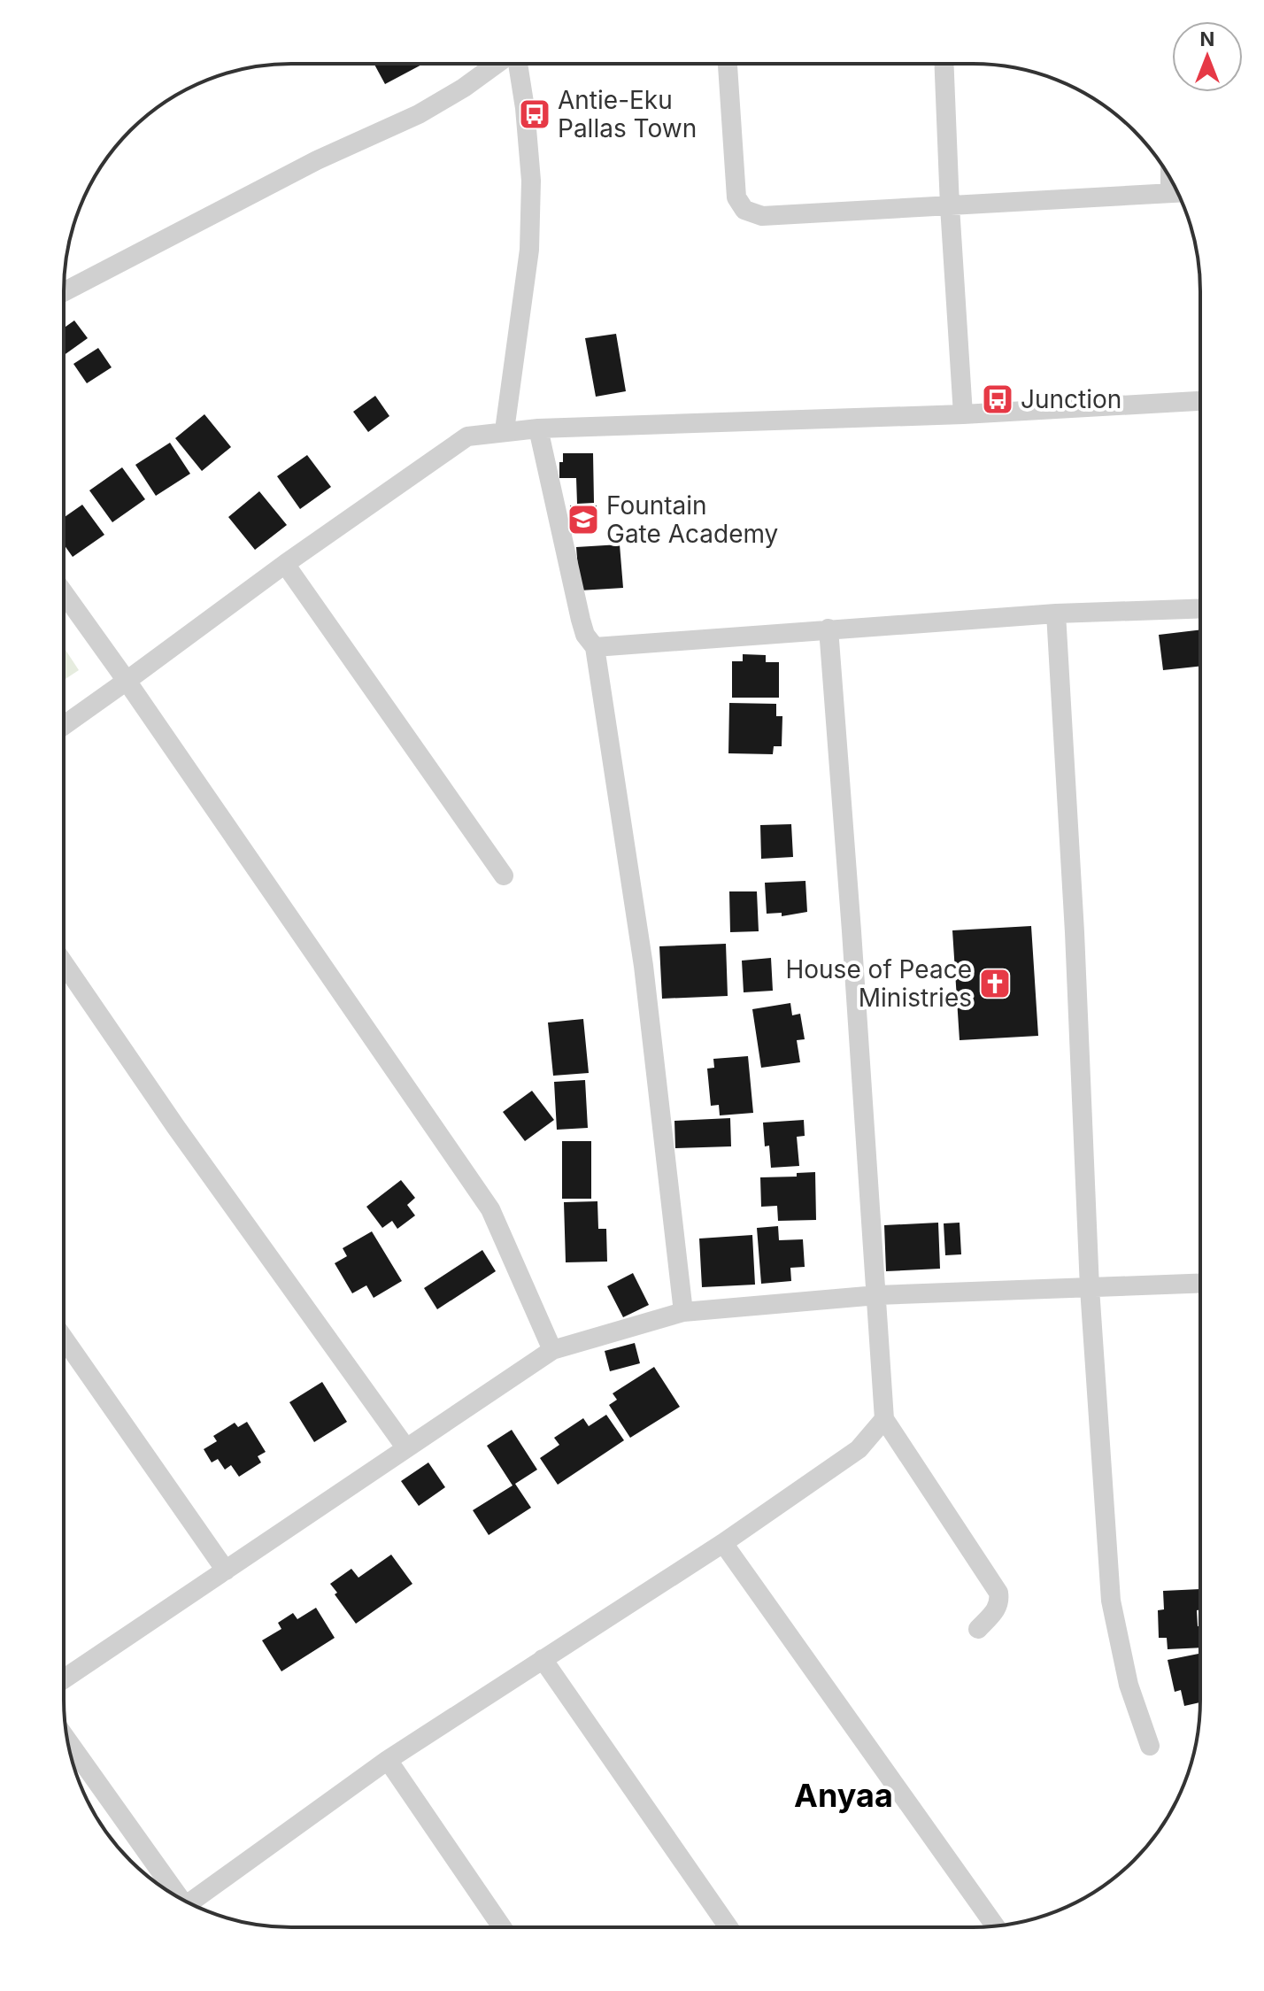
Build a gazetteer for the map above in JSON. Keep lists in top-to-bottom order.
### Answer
{
  "districts": ["Anyaa"],
  "places": {
    "bus stop": ["Antie-Eku Pallas Town", "Junction"],
    "school or university": ["Fountain Gate Academy"],
    "church": ["House of Peace Ministries"]
  },
  "north": "top"
}
